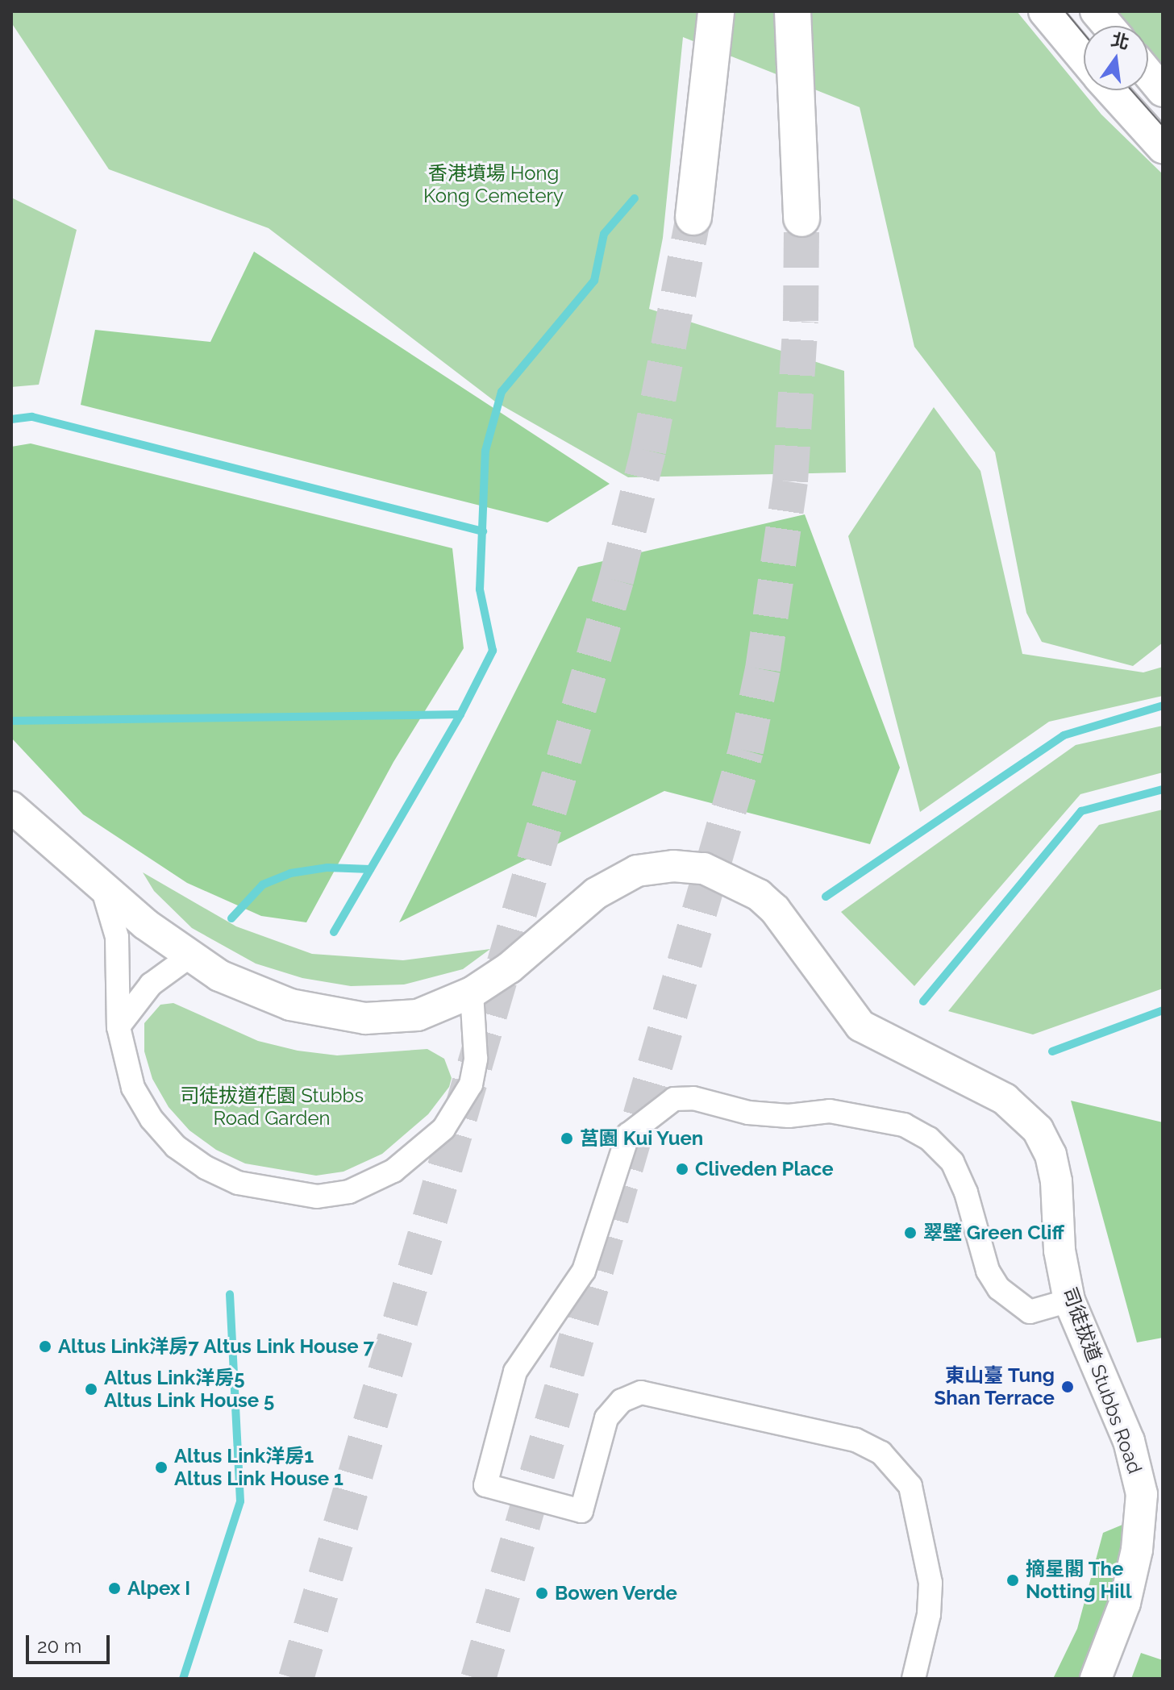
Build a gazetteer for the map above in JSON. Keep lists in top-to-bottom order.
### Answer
{
  "streets": {
    "main road": ["司徒拔道 Stubbs Road"]
  },
  "parks": ["香港墳場 Hong Kong Cemetery", "司徒拔道花園 Stubbs Road Garden"],
  "places": [
    "莒園 Kui Yuen",
    "Cliveden Place",
    "翠壁 Green Cliff",
    "Altus Link洋房7 Altus Link House 7",
    "東山臺 Tung Shan Terrace",
    "Altus Link洋房5 Altus Link House 5",
    "Altus Link洋房1 Altus Link House 1",
    "摘星閣 The Notting Hill",
    "Alpex I",
    "Bowen Verde"
  ],
  "scale_bar": "20 m",
  "north": "top"
}
